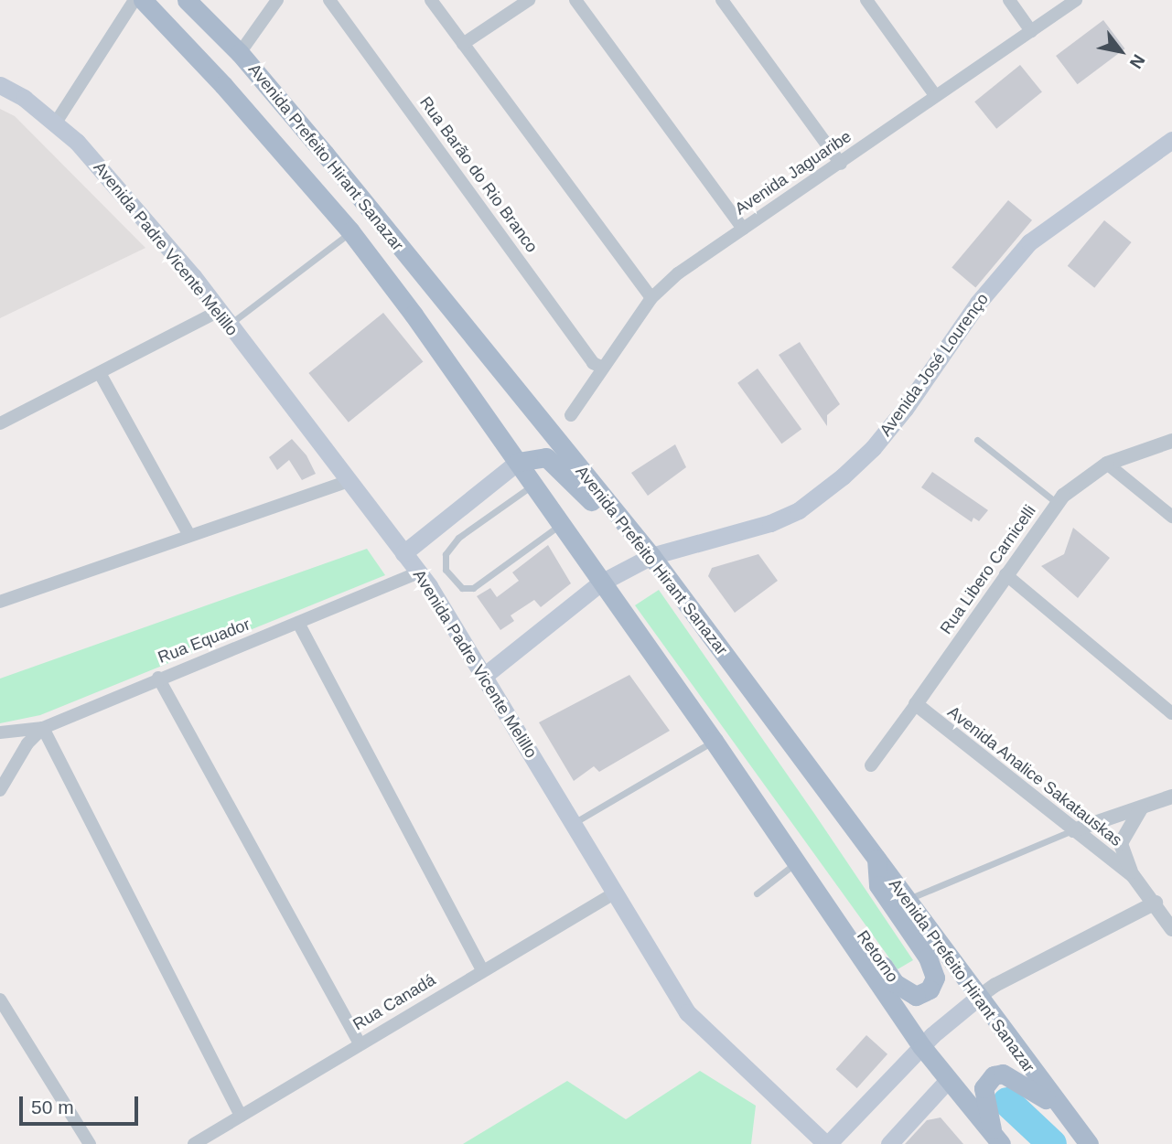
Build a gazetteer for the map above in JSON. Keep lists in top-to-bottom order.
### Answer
{
  "streets": {
    "main road": [
      "Avenida Prefeito Hirant Sanazar",
      "Avenida Padre Vicente Melillo",
      "Avenida José Lourenço",
      "Retorno"
    ],
    "street": [
      "Avenida Jaguaribe",
      "Rua Barão do Rio Branco",
      "Rua Libero Carnicelli",
      "Rua Equador",
      "Avenida Analice Sakatauskas",
      "Rua Canadá"
    ]
  },
  "crossings": [
    ["Avenida Prefeito Hirant Sanazar", "Avenida José Lourenço"],
    ["Avenida Prefeito Hirant Sanazar", "Retorno"],
    ["Avenida Jaguaribe", "Rua Barão do Rio Branco"],
    ["Avenida Padre Vicente Melillo", "Avenida José Lourenço"],
    ["Avenida Padre Vicente Melillo", "Rua Equador"],
    ["Avenida Padre Vicente Melillo", "Rua Canadá"],
    ["Rua Libero Carnicelli", "Avenida Analice Sakatauskas"]
  ],
  "scale_bar": "50 m",
  "north": "bottom right"
}
